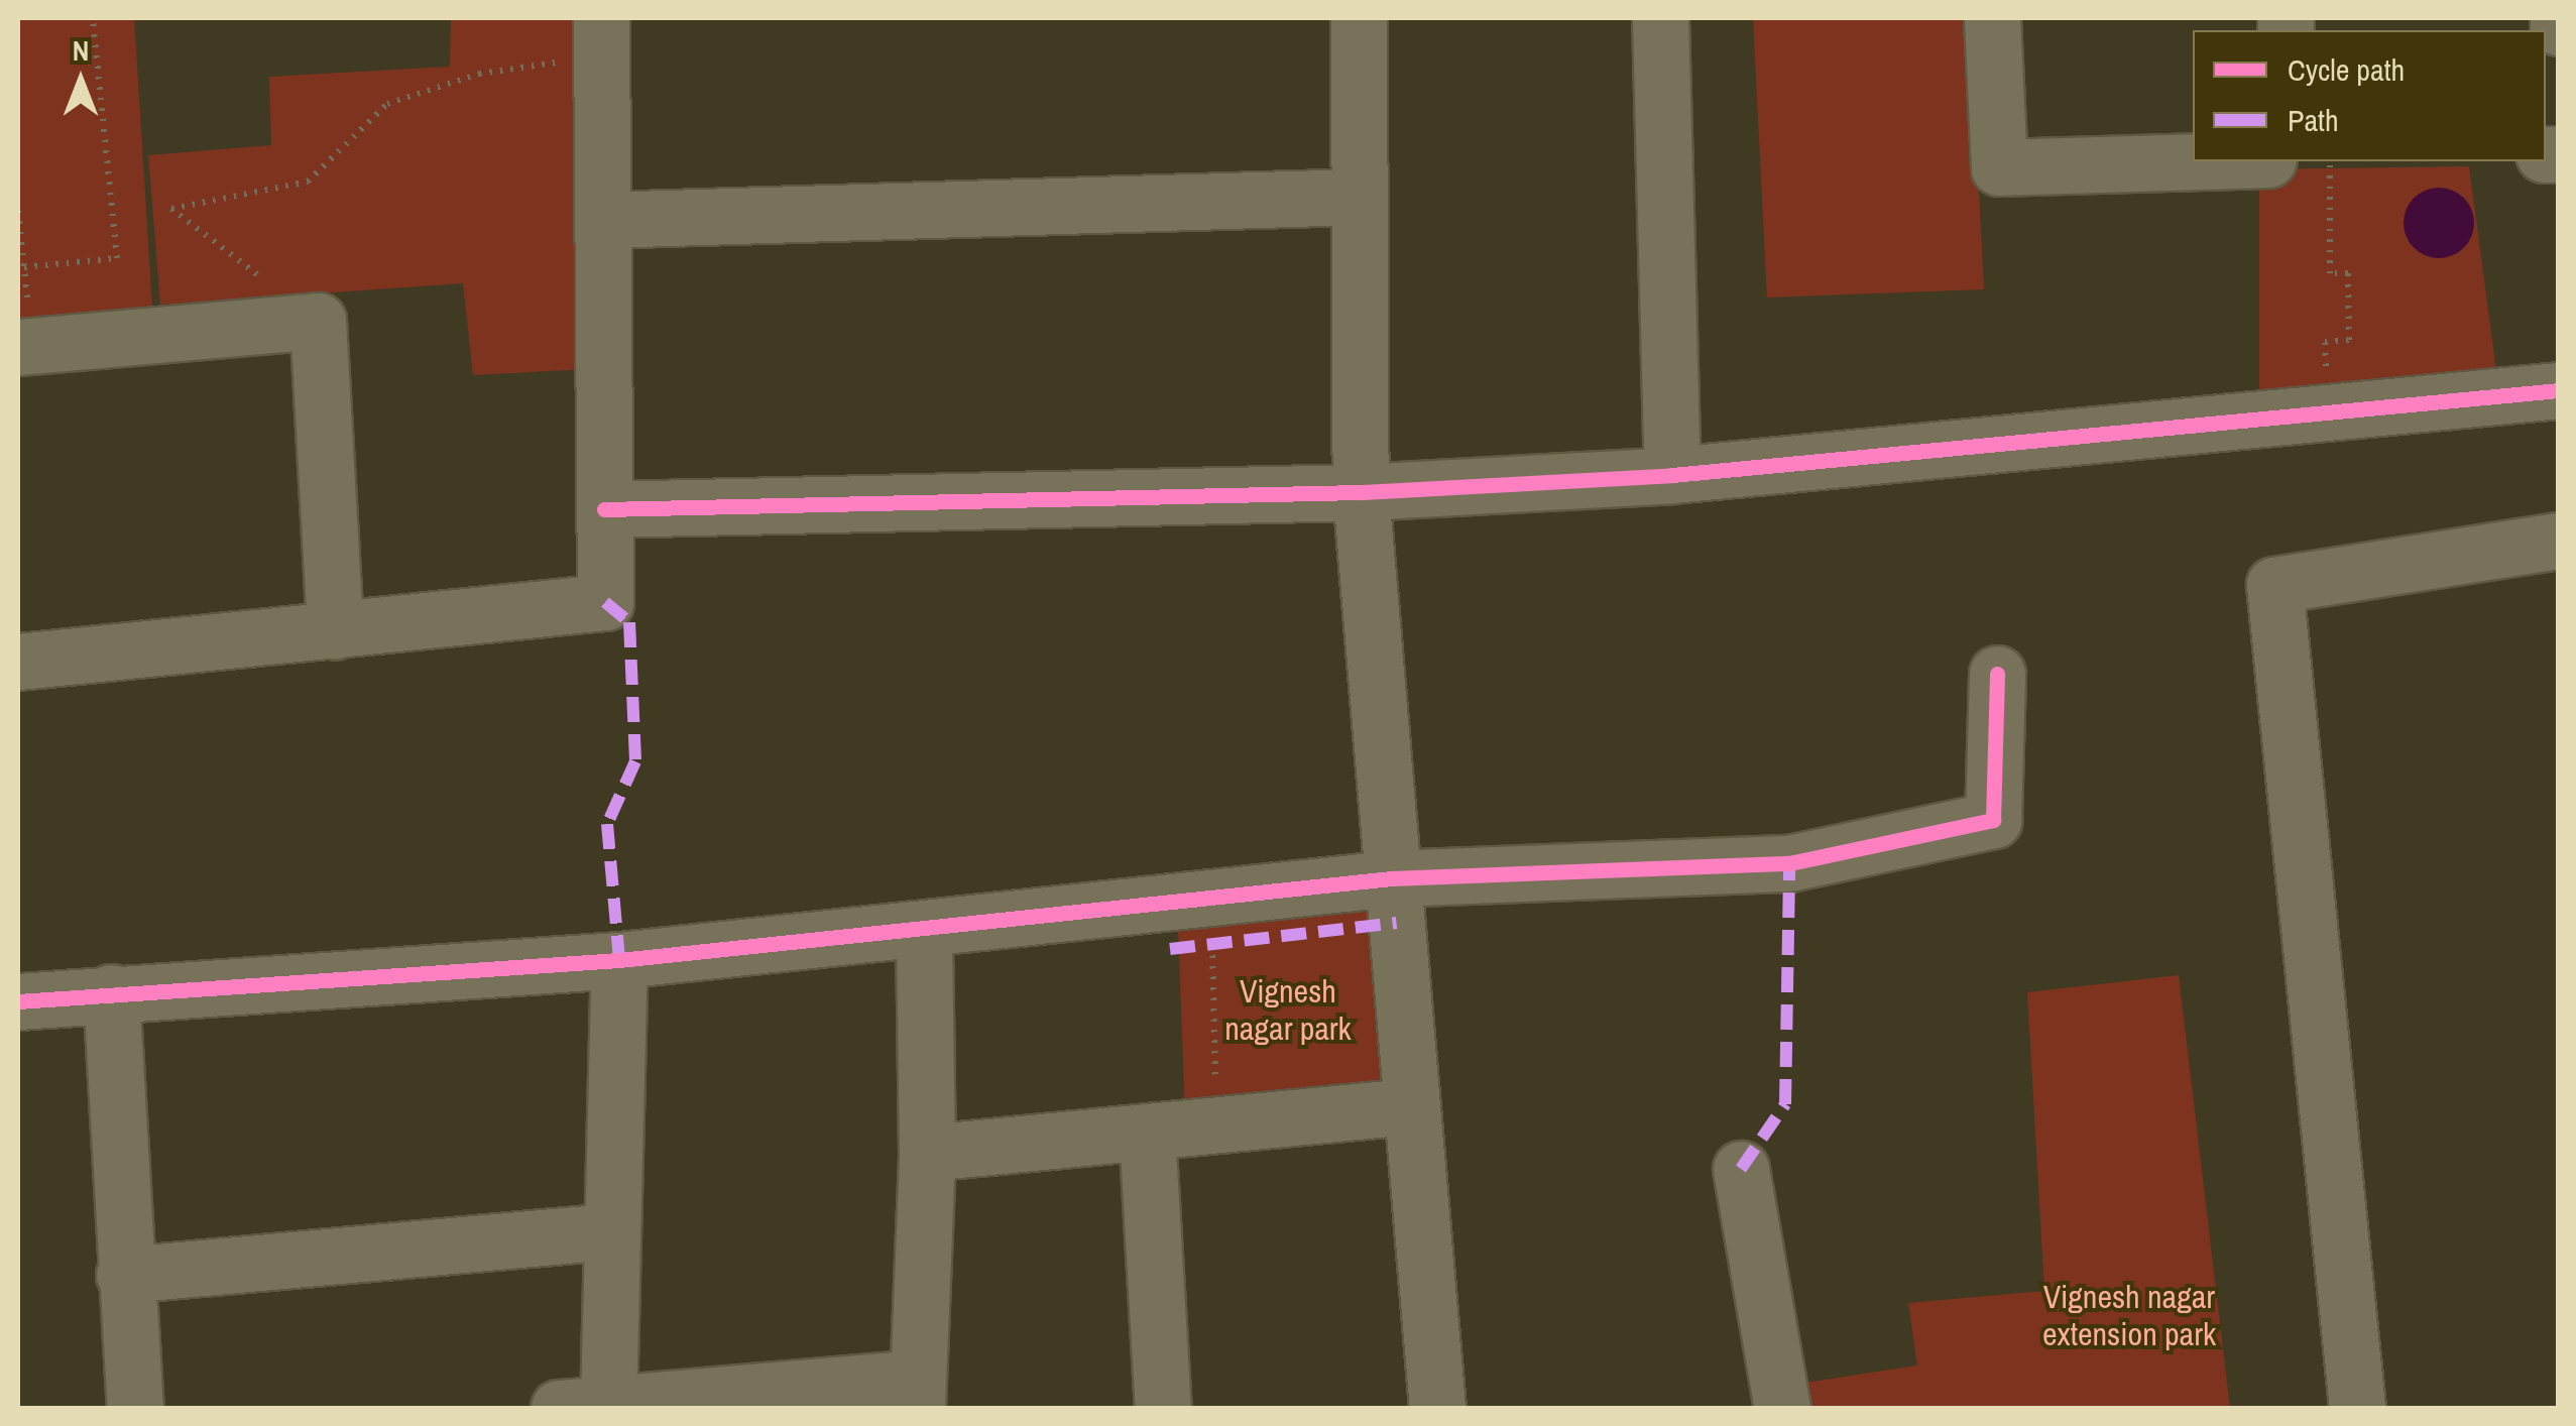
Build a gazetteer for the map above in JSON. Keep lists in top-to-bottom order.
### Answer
{
  "parks": ["Vignesh nagar park", "Vignesh nagar extension park"],
  "legend": ["Cycle path", "Path"],
  "north": "top"
}
